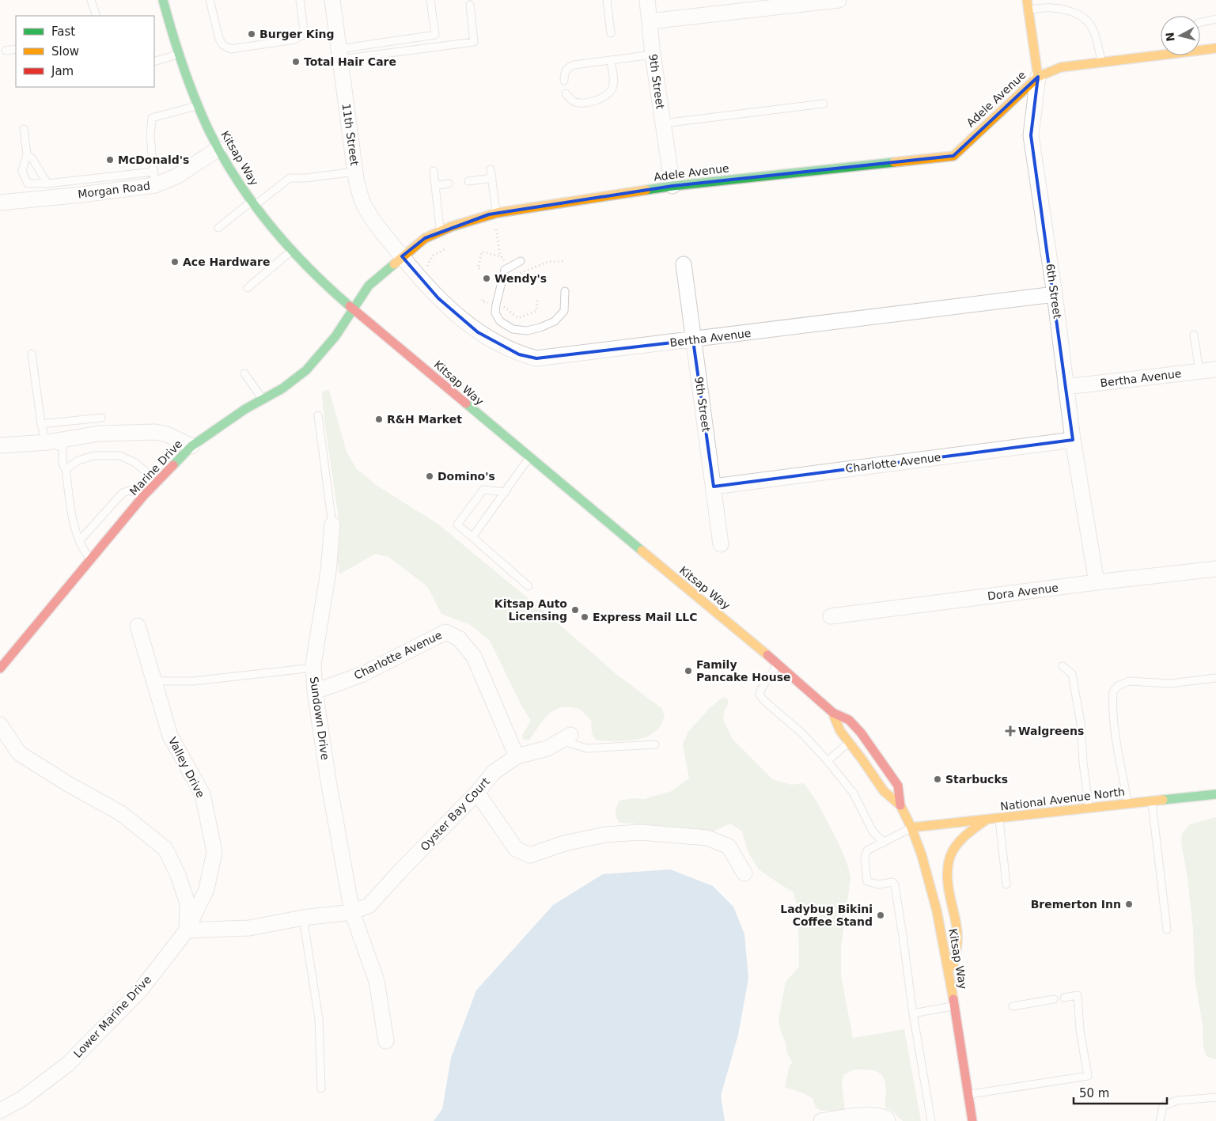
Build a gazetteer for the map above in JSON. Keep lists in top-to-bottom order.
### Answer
{
  "streets": {
    "main road": [
      "Adele Avenue",
      "Kitsap Way",
      "6th Street",
      "Marine Drive",
      "National Avenue North"
    ],
    "street": [
      "9th Street",
      "11th Street",
      "Morgan Road",
      "Bertha Avenue",
      "Charlotte Avenue",
      "Dora Avenue",
      "Sundown Drive",
      "Valley Drive",
      "Oyster Bay Court",
      "Lower Marine Drive"
    ]
  },
  "crossings": [
    ["9th Street", "Adele Avenue"],
    ["9th Street", "Bertha Avenue"],
    ["9th Street", "Charlotte Avenue"],
    ["Adele Avenue", "11th Street"],
    ["Adele Avenue", "Kitsap Way"],
    ["Adele Avenue", "6th Street"],
    ["Adele Avenue", "Bertha Avenue"],
    ["Adele Avenue", "Marine Drive"],
    ["11th Street", "Bertha Avenue"],
    ["Kitsap Way", "Morgan Road"],
    ["Kitsap Way", "Marine Drive"],
    ["Kitsap Way", "National Avenue North"],
    ["6th Street", "Bertha Avenue"],
    ["6th Street", "Charlotte Avenue"],
    ["6th Street", "Dora Avenue"],
    ["Charlotte Avenue", "Sundown Drive"],
    ["Charlotte Avenue", "Oyster Bay Court"],
    ["Sundown Drive", "Oyster Bay Court"],
    ["Valley Drive", "Lower Marine Drive"]
  ],
  "places": {
    "other": [
      "Burger King",
      "Total Hair Care",
      "McDonald's",
      "Ace Hardware",
      "Wendy's",
      "R&H Market",
      "Domino's",
      "Kitsap Auto Licensing",
      "Express Mail LLC",
      "Family Pancake House",
      "Starbucks",
      "Bremerton Inn",
      "Ladybug Bikini Coffee Stand"
    ],
    "health": ["Walgreens"]
  },
  "legend": ["Fast", "Slow", "Jam"],
  "scale_bar": "50 m",
  "north": "left"
}
